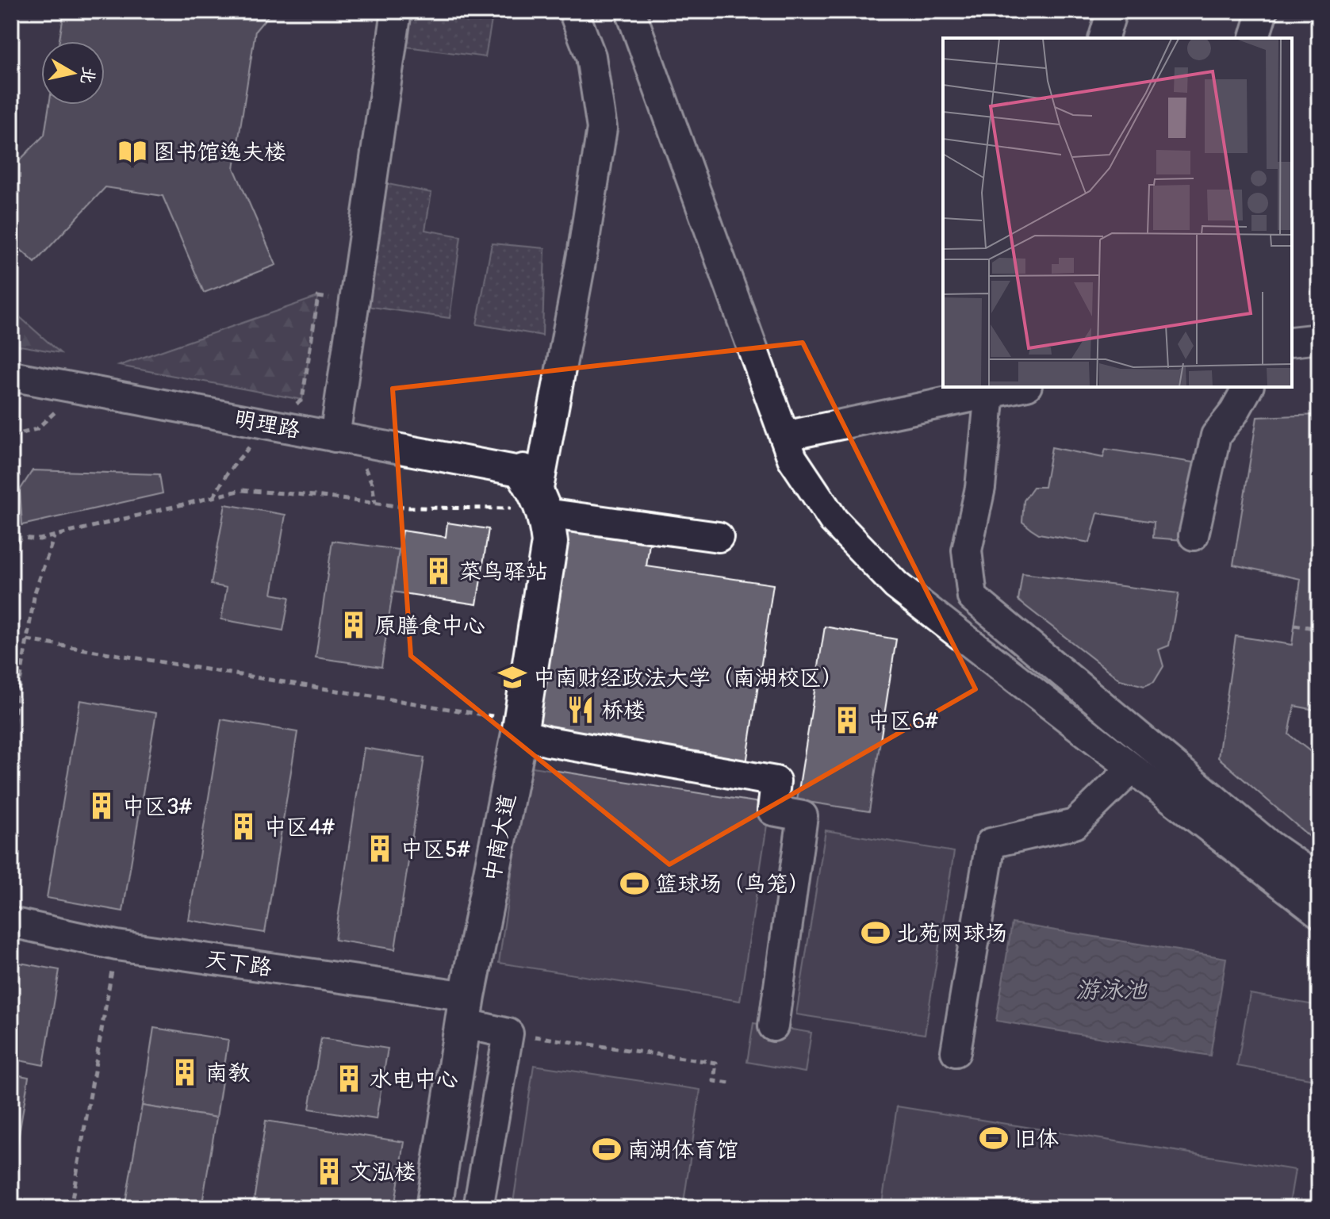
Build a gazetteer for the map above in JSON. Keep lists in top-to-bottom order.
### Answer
{
  "streets": {
    "main road": ["中南大道"],
    "street": ["明理路", "天下路"]
  },
  "crossings": [
    ["明理路", "中南大道"],
    ["中南大道", "天下路"]
  ],
  "water": ["游泳池"],
  "places": {
    "library": ["图书馆逸夫楼"],
    "building": [
      "菜鸟驿站",
      "原膳食中心",
      "中区6#",
      "中区3#",
      "中区4#",
      "中区5#",
      "南教",
      "水电中心",
      "文泓楼"
    ],
    "school or university": ["中南财经政法大学（南湖校区）"],
    "restaurant": ["桥楼"],
    "sports": [
      "篮球场（鸟笼）",
      "北苑网球场",
      "旧体",
      "南湖体育馆"
    ]
  },
  "north": "right"
}
